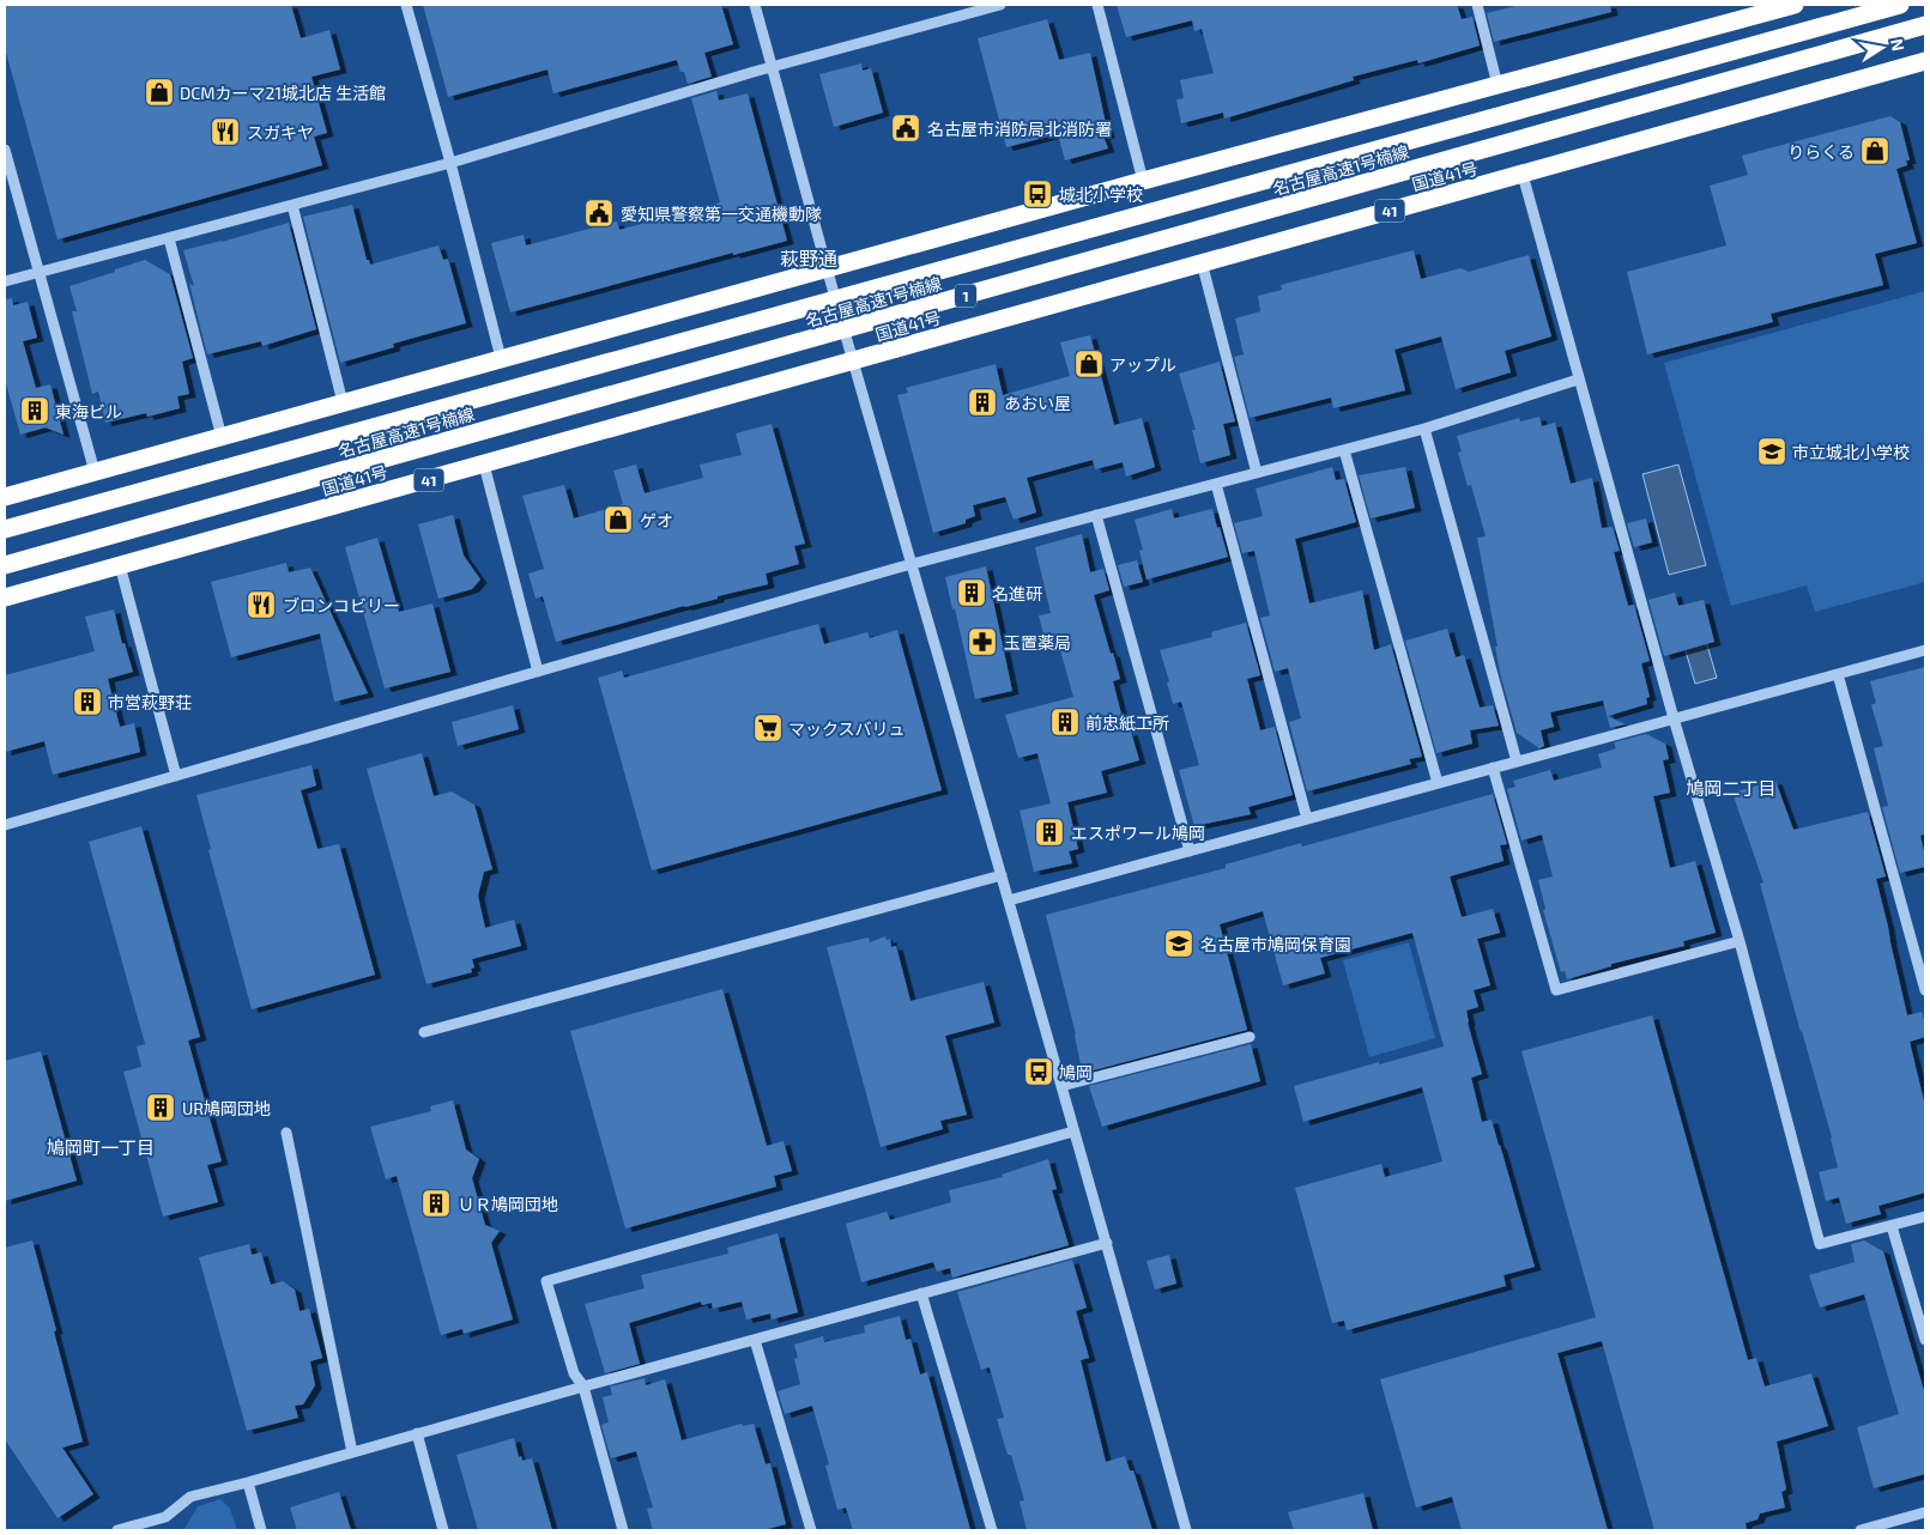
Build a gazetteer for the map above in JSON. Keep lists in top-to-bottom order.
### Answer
{
  "streets": {
    "highway": [
      "名古屋高速1号楠線",
      "国道41号",
      "41",
      "1"
    ]
  },
  "districts": ["萩野通", "鳩岡二丁目", "鳩岡町一丁目"],
  "places": {
    "shop": [
      "DCMカーマ21城北店 生活館",
      "りらくる",
      "アップル",
      "ゲオ"
    ],
    "public building": ["名古屋市消防局北消防署", "愛知県警察第一交通機動隊"],
    "restaurant": ["スガキヤ", "ブロンコビリー"],
    "bus stop": ["城北小学校", "鳩岡"],
    "building": [
      "あおい屋",
      "東海ビル",
      "名進研",
      "市営萩野荘",
      "前忠紙工所",
      "エスポワール鳩岡",
      "UR鳩岡団地",
      "ＵＲ鳩岡団地"
    ],
    "school or university": ["市立城北小学校", "名古屋市鳩岡保育園"],
    "pharmacy": ["玉置薬局"],
    "supermarket": ["マックスバリュ"]
  },
  "north": "right"
}
